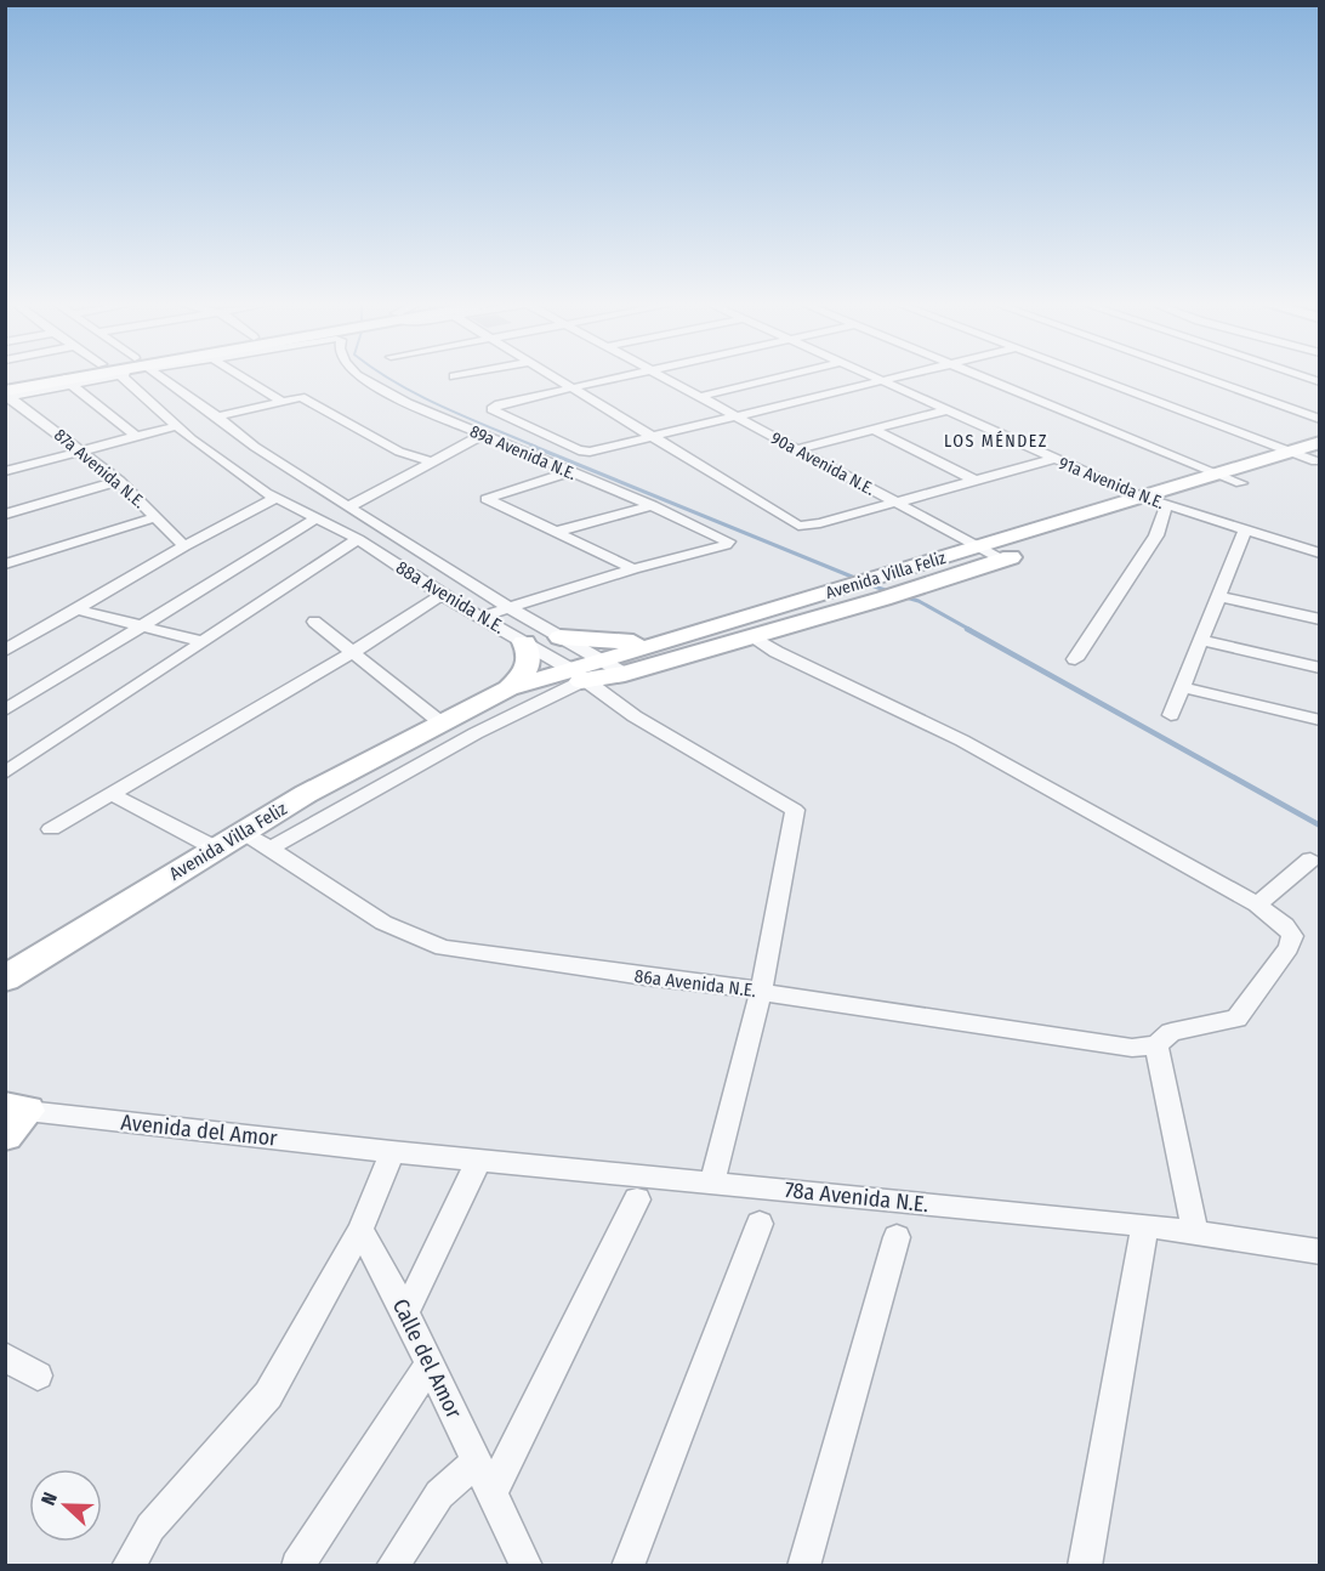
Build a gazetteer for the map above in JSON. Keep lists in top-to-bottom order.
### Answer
{
  "streets": {
    "street": [
      "89a Avenida N.E.",
      "90a Avenida N.E.",
      "87a Avenida N.E.",
      "91a Avenida N.E.",
      "Avenida Villa Feliz",
      "88a Avenida N.E.",
      "86a Avenida N.E.",
      "Avenida del Amor",
      "78a Avenida N.E.",
      "Calle del Amor"
    ]
  },
  "crossings": [
    ["90a Avenida N.E.", "Avenida Villa Feliz"],
    ["91a Avenida N.E.", "Avenida Villa Feliz"],
    ["Avenida Villa Feliz", "88a Avenida N.E."],
    ["Avenida Villa Feliz", "86a Avenida N.E."],
    ["88a Avenida N.E.", "86a Avenida N.E."],
    ["Avenida del Amor", "78a Avenida N.E."]
  ],
  "districts": ["LOS MÉNDEZ"],
  "north": "left"
}
